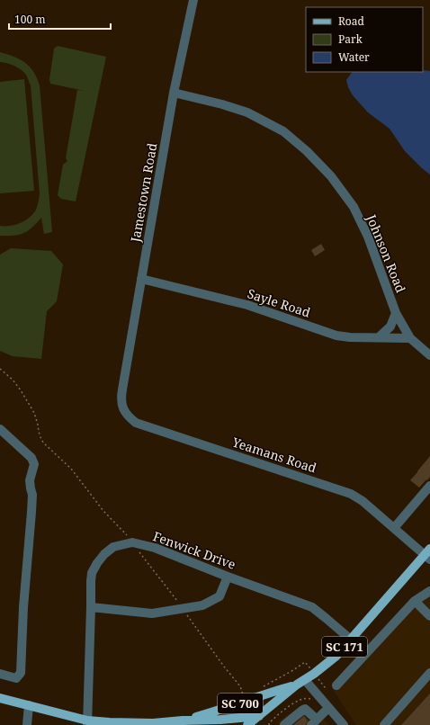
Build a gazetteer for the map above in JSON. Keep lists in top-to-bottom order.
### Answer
{
  "streets": {
    "main road": ["SC 171", "SC 700"],
    "street": [
      "Jamestown Road",
      "Johnson Road",
      "Sayle Road",
      "Yeamans Road",
      "Fenwick Drive"
    ]
  },
  "crossings": [
    ["Jamestown Road", "Johnson Road"],
    ["Jamestown Road", "Sayle Road"],
    ["Jamestown Road", "Yeamans Road"],
    ["Johnson Road", "Sayle Road"],
    ["Yeamans Road", "SC 171"],
    ["Fenwick Drive", "SC 171"],
    ["Fenwick Drive", "SC 700"],
    ["SC 171", "SC 700"]
  ],
  "legend": ["Road", "Park", "Water"],
  "scale_bar": "100 m"
}
